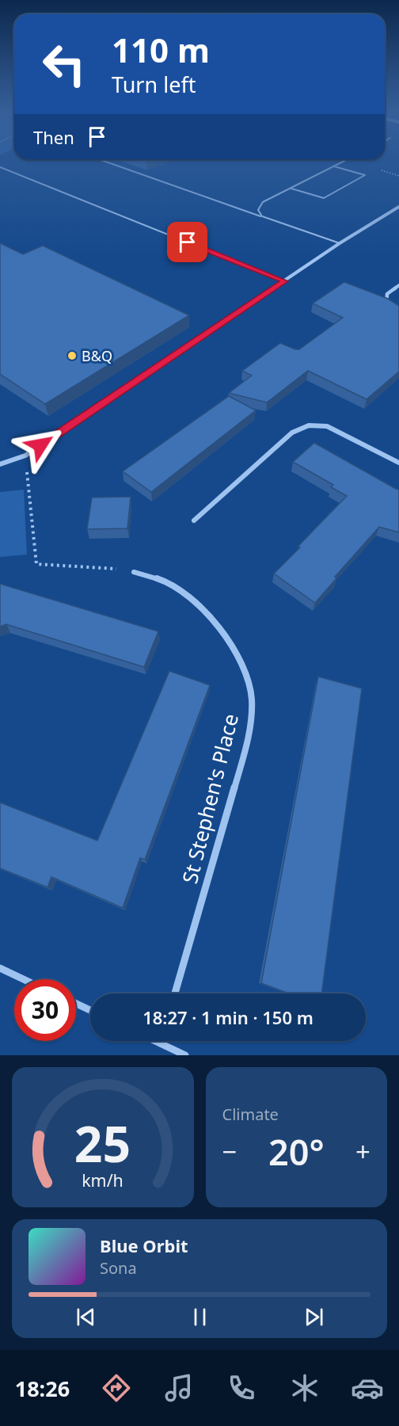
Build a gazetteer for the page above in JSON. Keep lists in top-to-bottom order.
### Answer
{
  "streets": {
    "street": ["St Stephen's Place"]
  },
  "places": ["B&Q"],
  "page": {
    "turn": ["110 m", "Turn left"],
    "then": "Then",
    "limit": "30",
    "trip": "18:27 · 1 min · 150 m",
    "tile": "Climate",
    "heat": ["−", "20°", "+"],
    "song": ["Blue Orbit", "Sona"],
    "tabs": "18:26",
    "gauge": ["25", "km/h"]
  }
}
